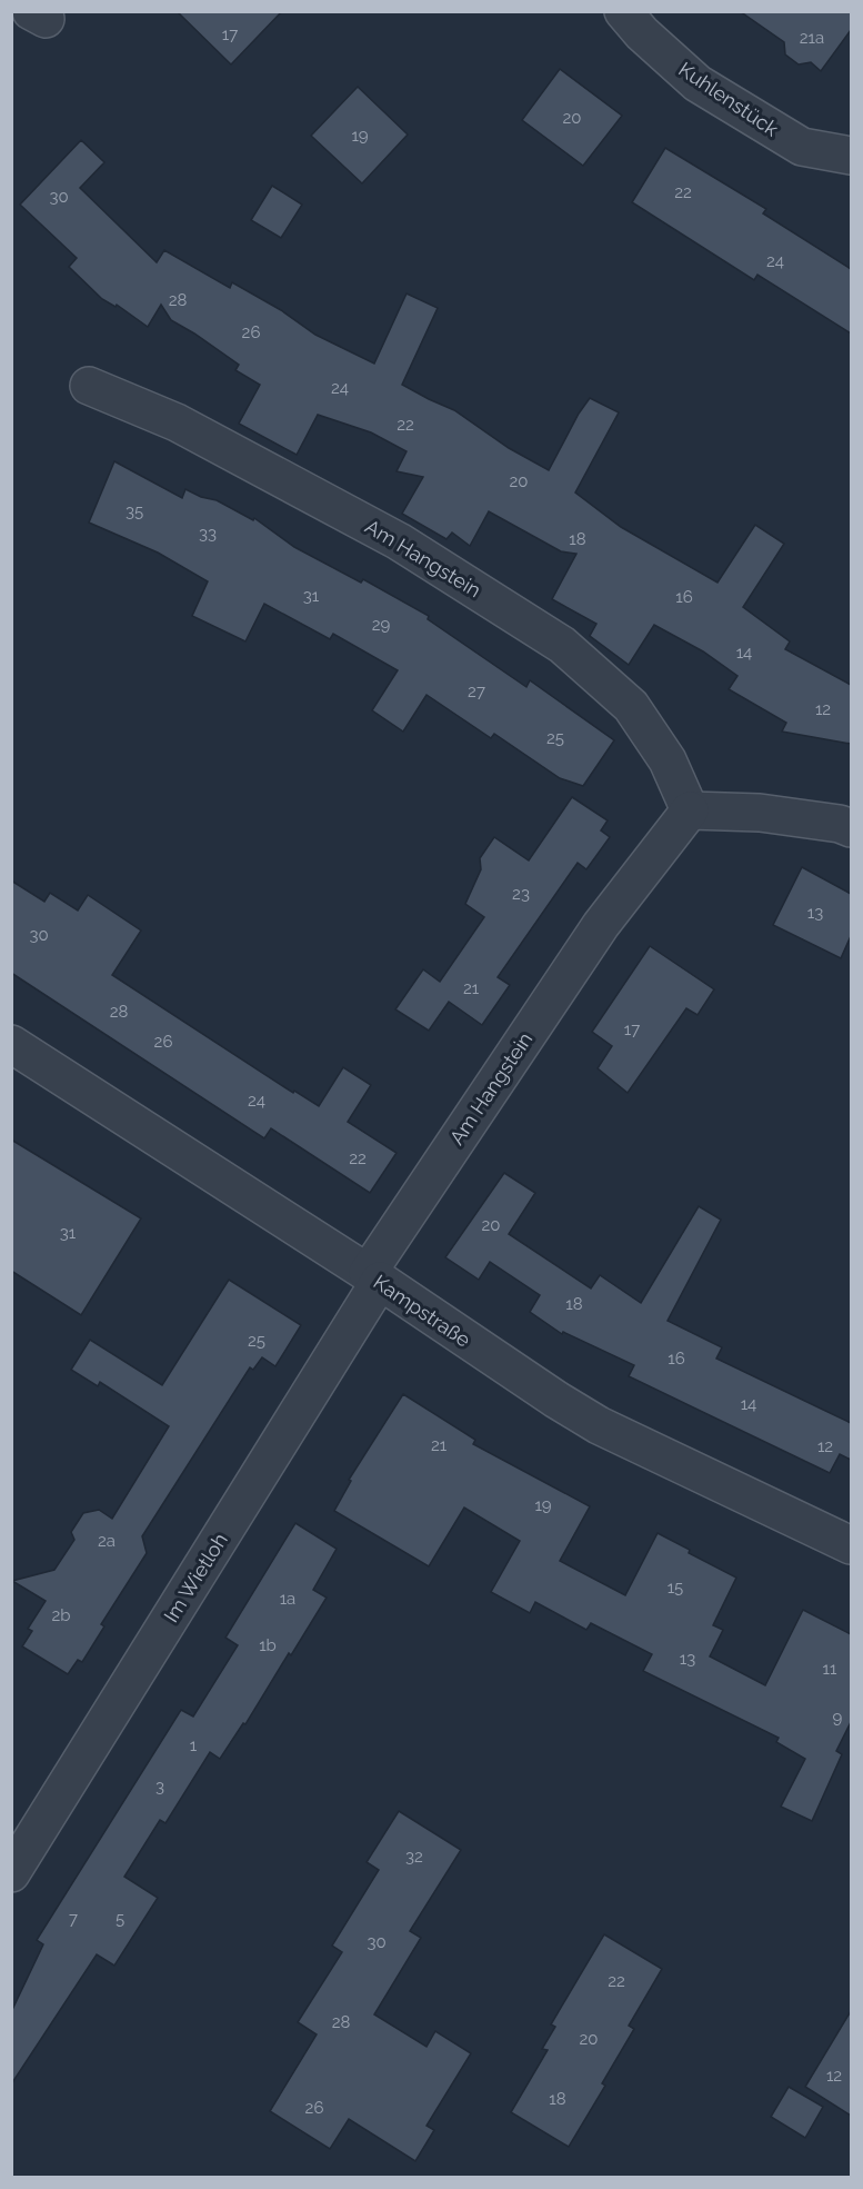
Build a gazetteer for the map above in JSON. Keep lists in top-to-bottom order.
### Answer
{
  "streets": {
    "street": [
      "Kuhlenstück",
      "Am Hangstein",
      "Kampstraße",
      "Im Wietloh"
    ]
  },
  "crossings": [
    ["Am Hangstein", "Kampstraße"],
    ["Am Hangstein", "Im Wietloh"],
    ["Kampstraße", "Im Wietloh"]
  ],
  "house_numbers": [
    "17",
    "21a",
    "20",
    "19",
    "22",
    "30",
    "24",
    "28",
    "26",
    "24",
    "22",
    "20",
    "35",
    "33",
    "18",
    "31",
    "16",
    "29",
    "14",
    "27",
    "12",
    "25",
    "23",
    "13",
    "30",
    "21",
    "28",
    "17",
    "26",
    "24",
    "22",
    "20",
    "31",
    "18",
    "25",
    "16",
    "14",
    "21",
    "12",
    "19",
    "2a",
    "15",
    "1a",
    "2b",
    "1b",
    "13",
    "11",
    "9",
    "1",
    "3",
    "32",
    "7",
    "5",
    "30",
    "22",
    "28",
    "20",
    "12",
    "18",
    "26"
  ]
}
